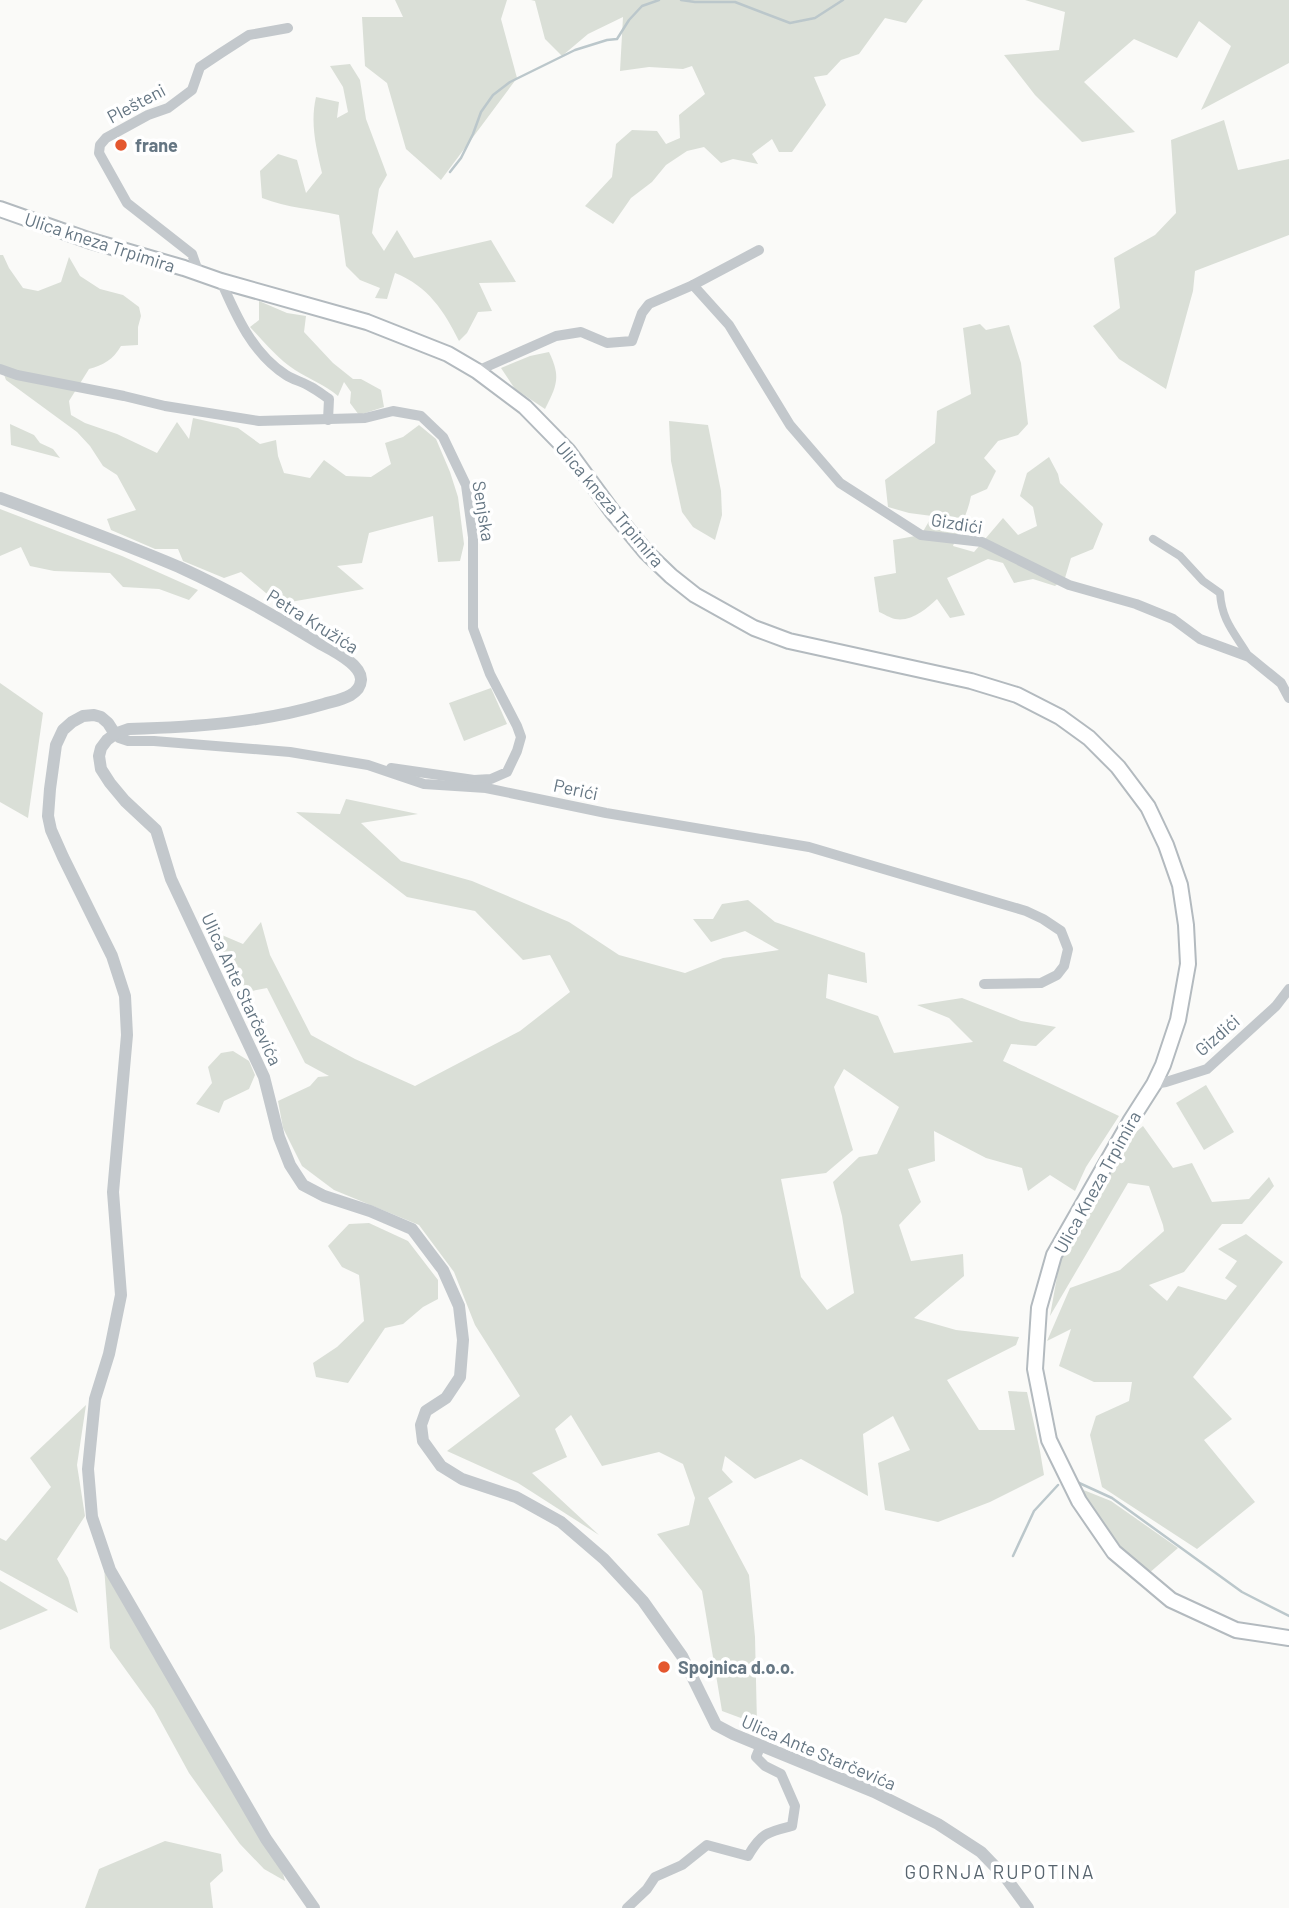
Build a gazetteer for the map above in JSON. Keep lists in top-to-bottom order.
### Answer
{
  "streets": {
    "main road": ["Ulica kneza Trpimira", "Ulica Kneza Trpimira"],
    "street": [
      "Plešteni",
      "Senjska",
      "Gizdići",
      "Petra Kružića",
      "Perići",
      "Ulica Ante Starčevića"
    ]
  },
  "crossings": [
    ["Plešteni", "Ulica kneza Trpimira"],
    ["Ulica kneza Trpimira", "Ulica Kneza Trpimira"],
    ["Senjska", "Perići"],
    ["Gizdići", "Ulica Kneza Trpimira"],
    ["Petra Kružića", "Perići"],
    ["Petra Kružića", "Ulica Ante Starčevića"],
    ["Perići", "Ulica Ante Starčevića"]
  ],
  "districts": ["GORNJA RUPOTINA"],
  "places": ["frane", "Spojnica d.o.o."]
}
